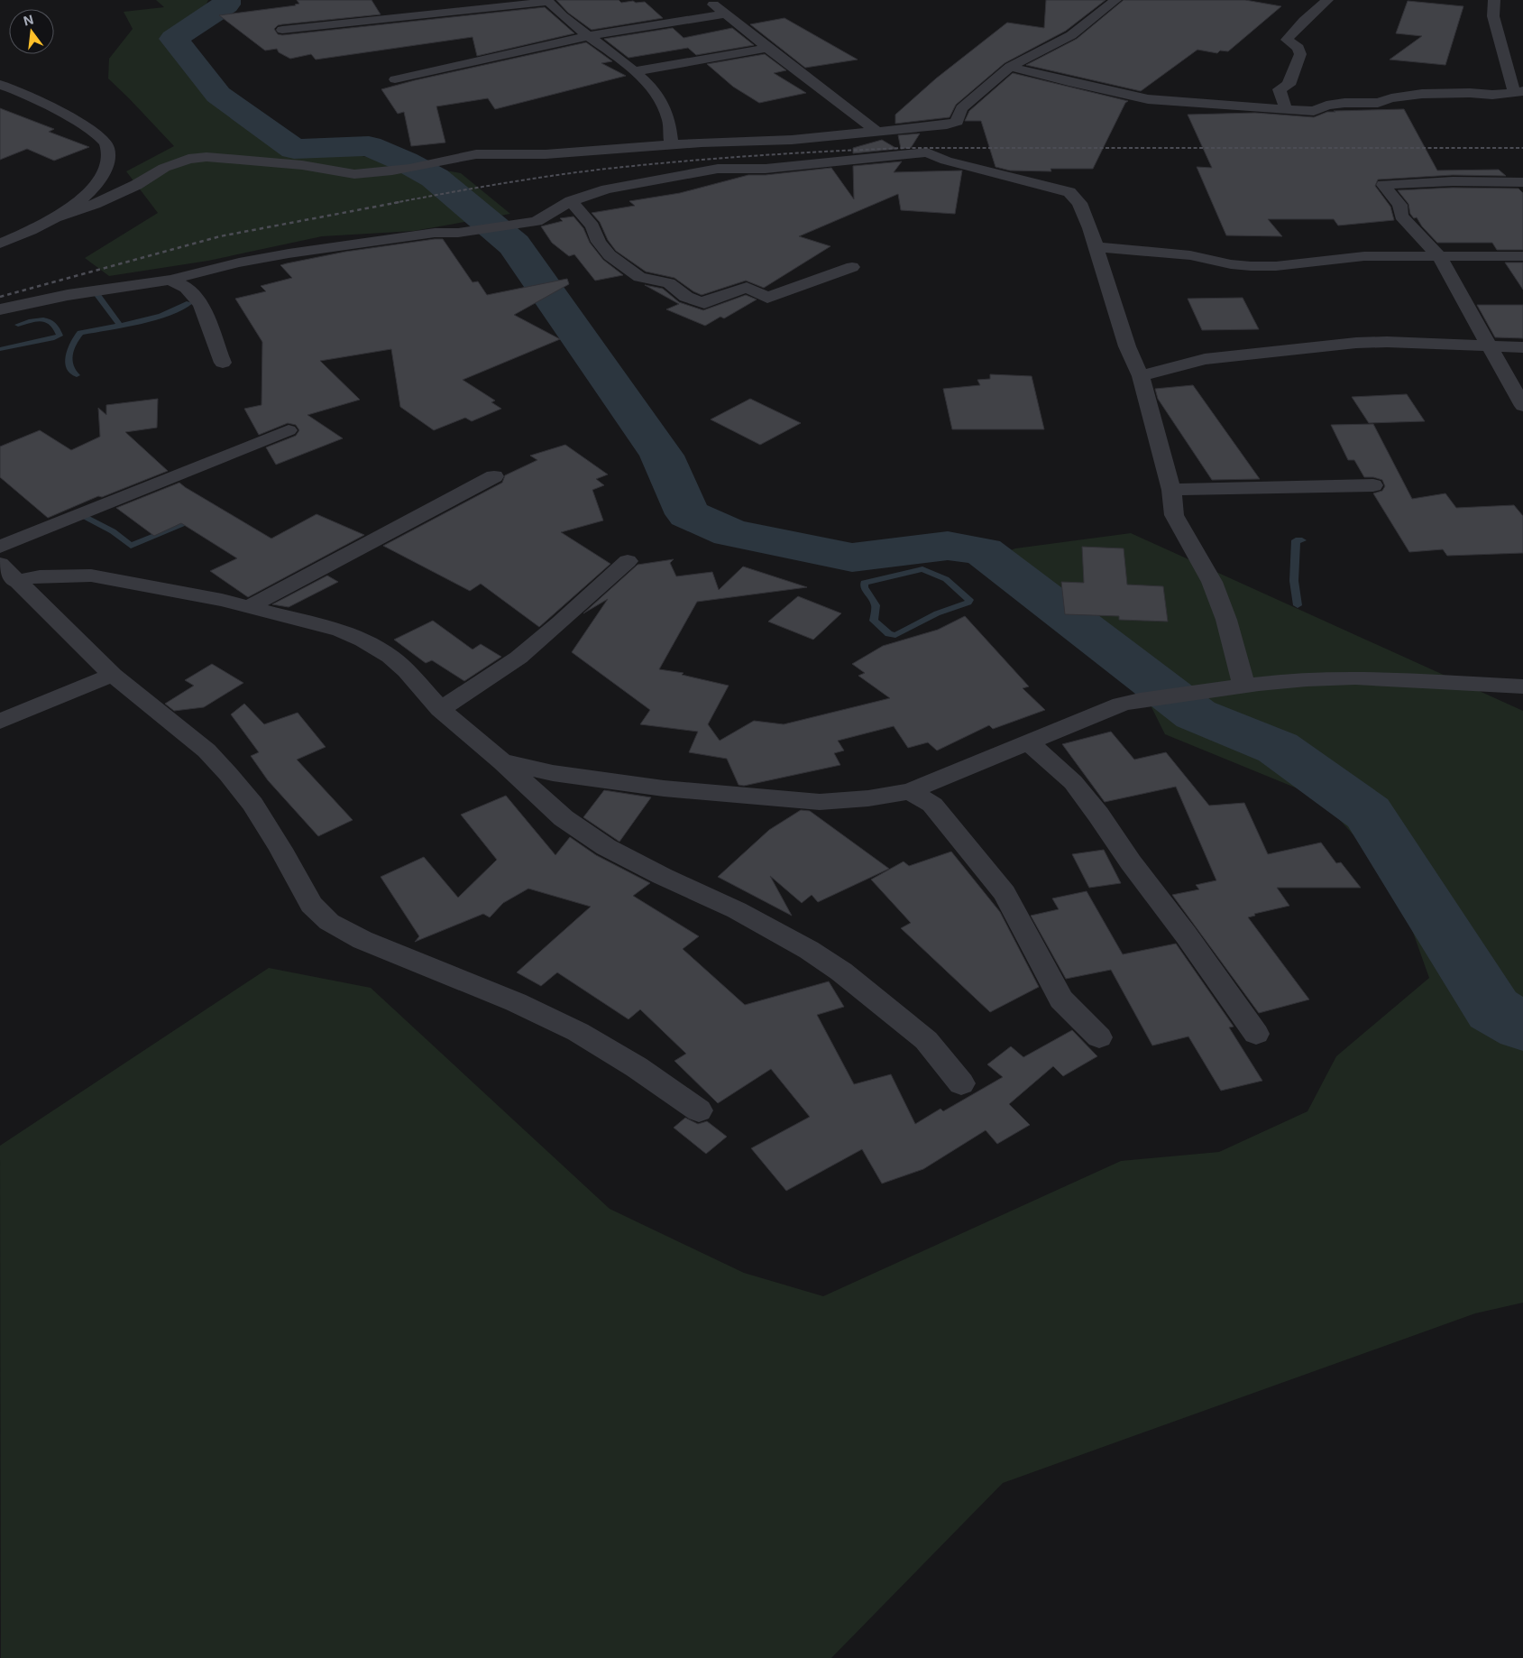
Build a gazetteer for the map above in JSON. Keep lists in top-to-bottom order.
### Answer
{
  "north": "top"
}
